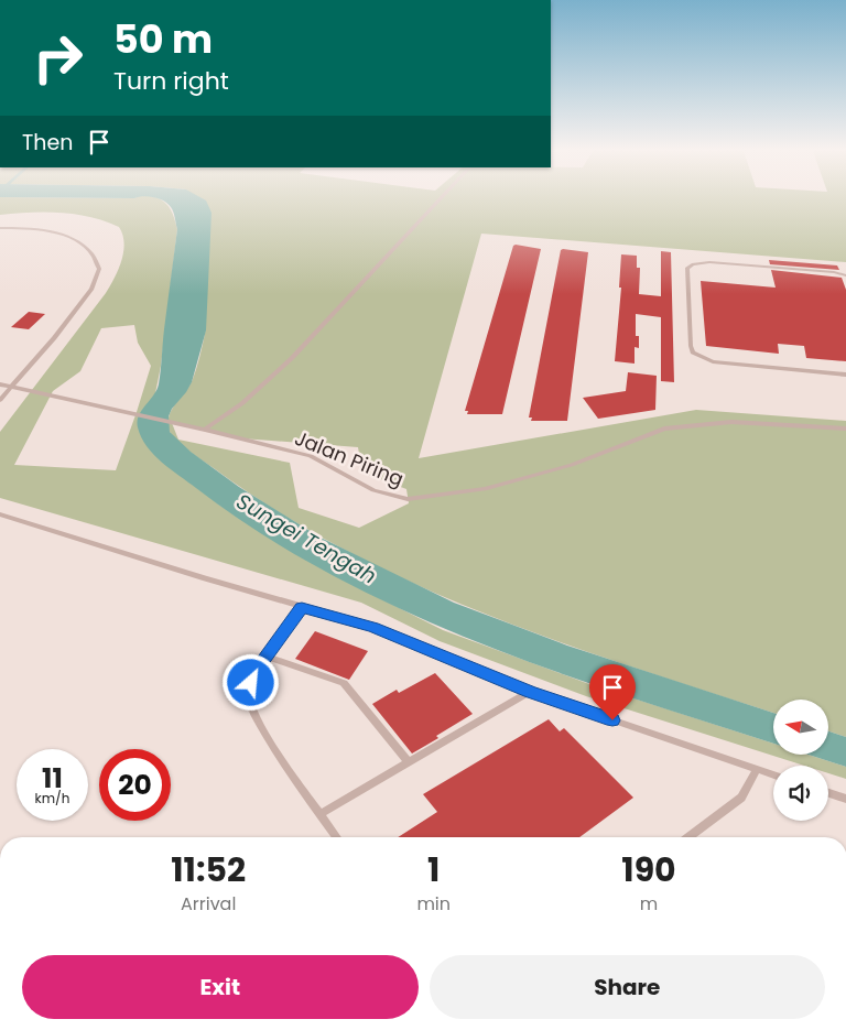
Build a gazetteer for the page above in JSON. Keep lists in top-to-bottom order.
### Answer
{
  "streets": {
    "lane": ["Jalan Piring"]
  },
  "water": ["Sungei Tengah"],
  "north": "left",
  "page": {
    "turn": ["50 m", "Turn right"],
    "then": "Then",
    "speed": "11 km/h",
    "limit": "20",
    "eta": [
      "11:52",
      "Arrival",
      "1",
      "min",
      "190",
      "m"
    ],
    "buttons": ["Exit", "Share"]
  }
}
